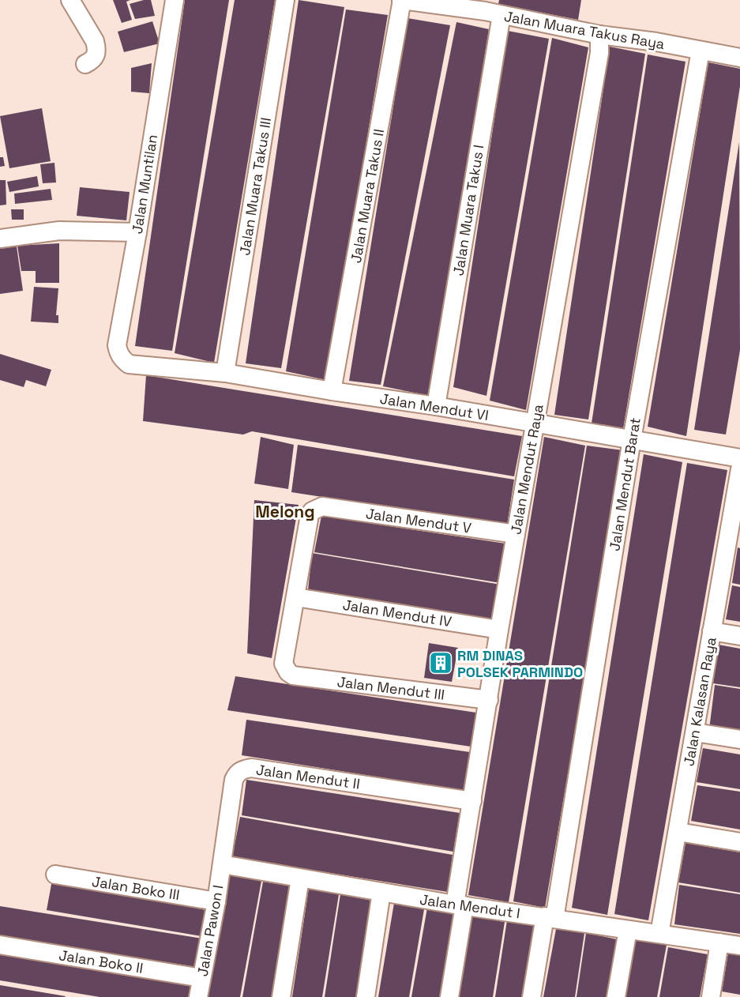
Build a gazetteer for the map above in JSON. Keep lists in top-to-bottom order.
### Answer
{
  "streets": {
    "street": [
      "Jalan Muara Takus Raya",
      "Jalan Muntilan",
      "Jalan Muara Takus III",
      "Jalan Muara Takus II",
      "Jalan Muara Takus I",
      "Jalan Mendut VI",
      "Jalan Mendut Raya",
      "Jalan Mendut Barat",
      "Jalan Mendut V",
      "Jalan Mendut IV",
      "Jalan Mendut III",
      "Jalan Kalasan Raya",
      "Jalan Mendut II",
      "Jalan Boko III",
      "Jalan Mendut I",
      "Jalan Pawon I",
      "Jalan Boko II"
    ]
  },
  "crossings": [
    ["Jalan Muara Takus Raya", "Jalan Muara Takus II"],
    ["Jalan Muara Takus Raya", "Jalan Muara Takus I"],
    ["Jalan Muara Takus Raya", "Jalan Mendut Raya"],
    ["Jalan Muara Takus Raya", "Jalan Mendut Barat"],
    ["Jalan Muntilan", "Jalan Mendut VI"],
    ["Jalan Muara Takus III", "Jalan Mendut VI"],
    ["Jalan Muara Takus II", "Jalan Mendut VI"],
    ["Jalan Muara Takus I", "Jalan Mendut VI"],
    ["Jalan Mendut VI", "Jalan Mendut Raya"],
    ["Jalan Mendut VI", "Jalan Mendut Barat"],
    ["Jalan Mendut Raya", "Jalan Mendut V"],
    ["Jalan Mendut Raya", "Jalan Mendut IV"],
    ["Jalan Mendut Raya", "Jalan Mendut III"],
    ["Jalan Mendut Raya", "Jalan Mendut II"],
    ["Jalan Mendut Raya", "Jalan Mendut I"],
    ["Jalan Mendut Barat", "Jalan Mendut I"],
    ["Jalan Mendut V", "Jalan Mendut IV"],
    ["Jalan Mendut V", "Jalan Mendut III"],
    ["Jalan Mendut IV", "Jalan Mendut III"],
    ["Jalan Kalasan Raya", "Jalan Mendut I"],
    ["Jalan Mendut II", "Jalan Mendut I"],
    ["Jalan Mendut II", "Jalan Pawon I"],
    ["Jalan Boko III", "Jalan Pawon I"],
    ["Jalan Mendut I", "Jalan Pawon I"],
    ["Jalan Pawon I", "Jalan Boko II"]
  ],
  "districts": ["Melong"],
  "places": {
    "building": ["RM DINAS POLSEK PARMINDO"]
  }
}
